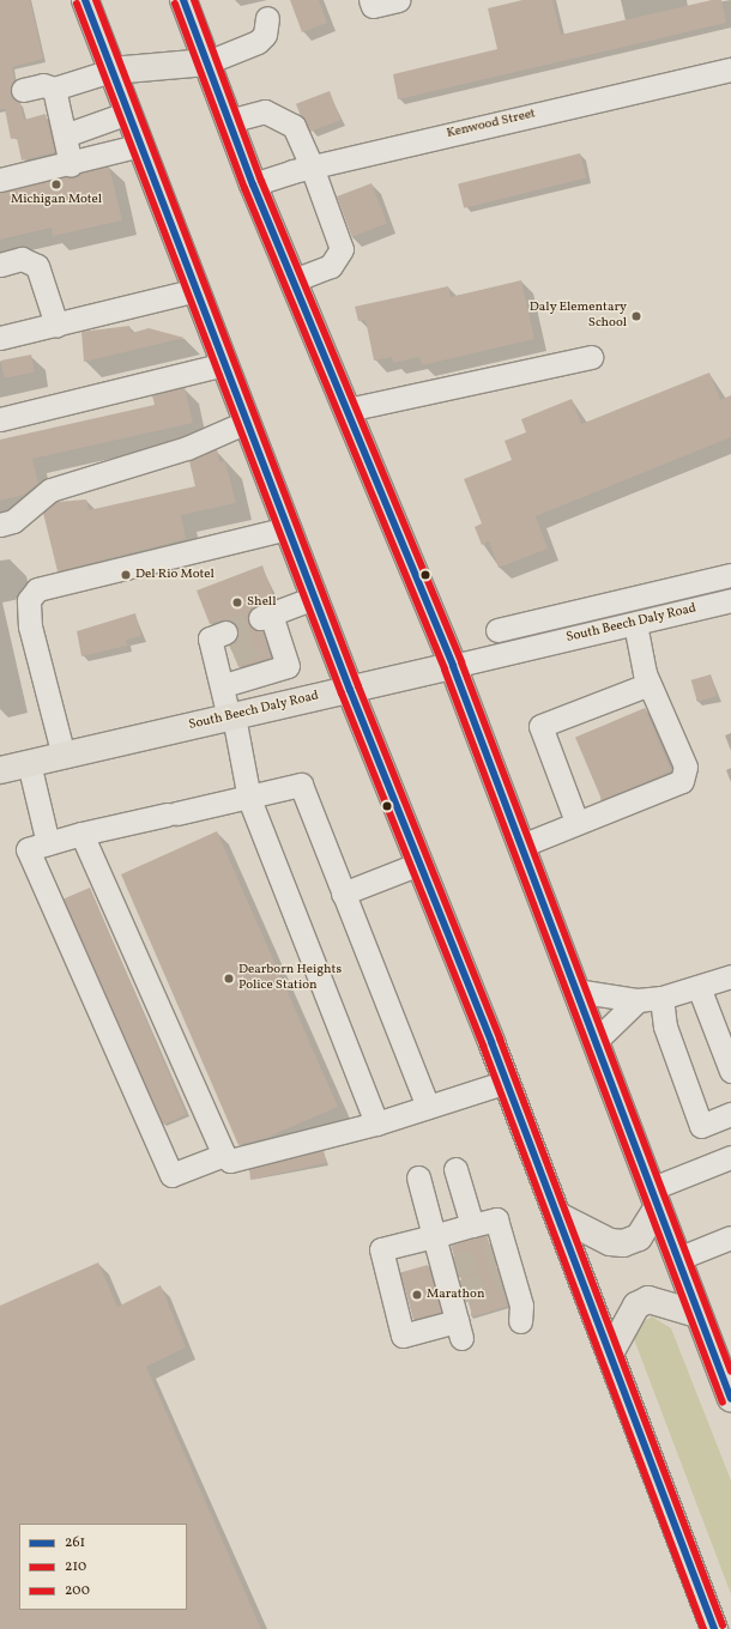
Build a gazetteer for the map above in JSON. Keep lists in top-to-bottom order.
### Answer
{
  "streets": {
    "main road": ["South Beech Daly Road"],
    "street": ["Kenwood Street"]
  },
  "places": [
    "Michigan Motel",
    "Daly Elementary School",
    "Del Rio Motel",
    "Shell",
    "Dearborn Heights Police Station",
    "Marathon"
  ],
  "lines": ["transit line 261", "transit line 200", "transit line 210"],
  "legend": ["261", "210", "200"]
}
